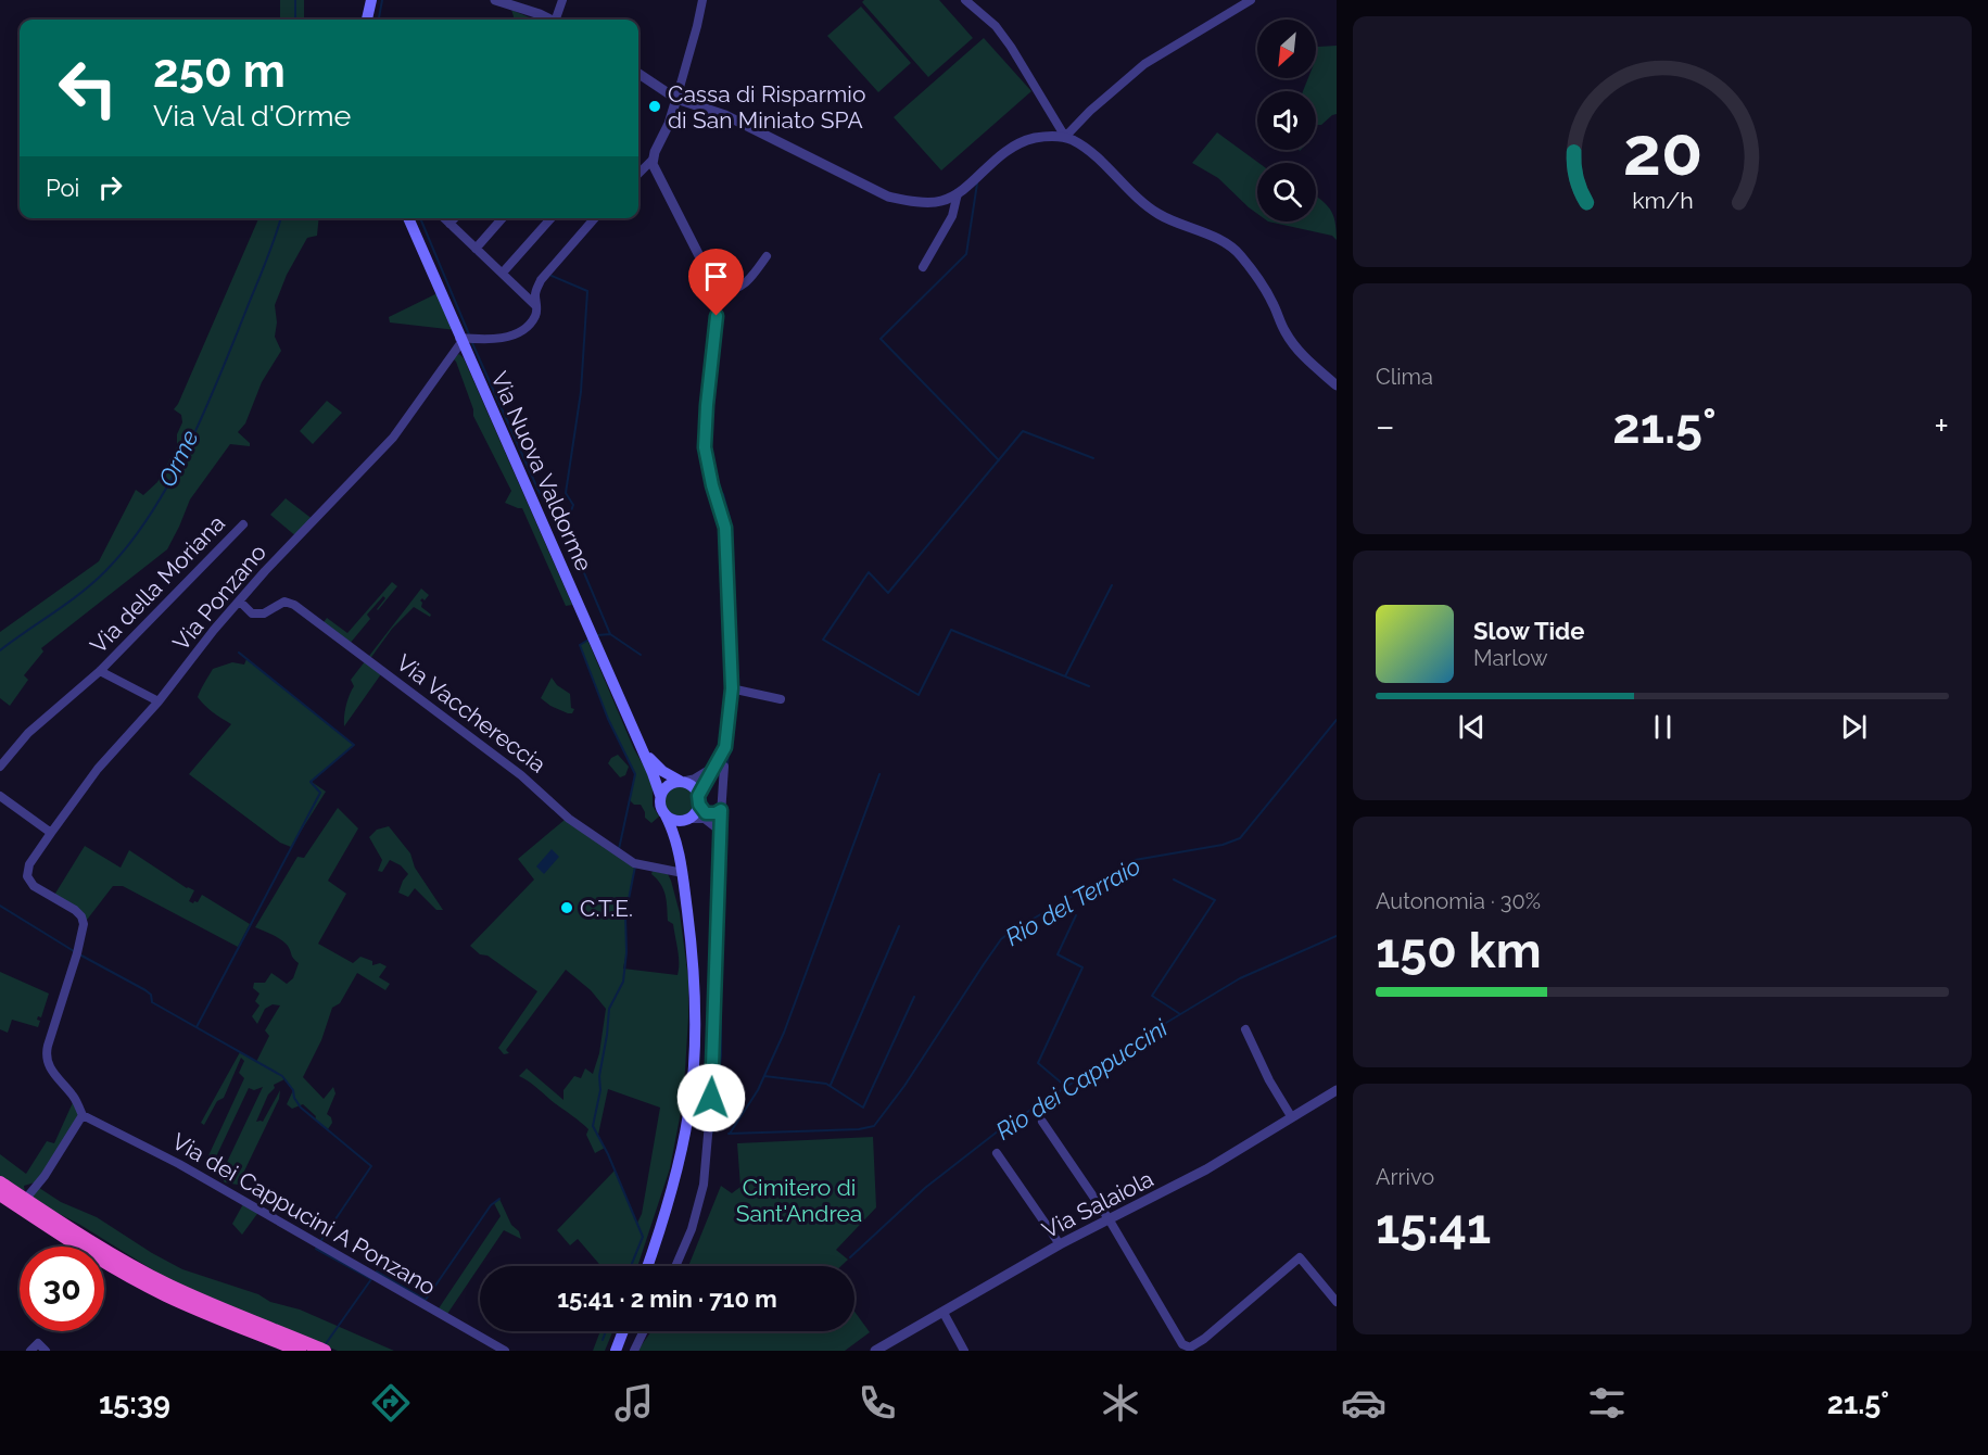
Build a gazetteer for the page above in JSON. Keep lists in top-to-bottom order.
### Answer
{
  "streets": {
    "main road": ["Via Nuova Valdorme"],
    "street": [
      "Via della Moriana",
      "Via Ponzano",
      "Via Vacchereccia",
      "Via Salaiola",
      "Via dei Cappucini A Ponzano"
    ]
  },
  "crossings": [
    ["Via Nuova Valdorme", "Via Ponzano"],
    ["Via Nuova Valdorme", "Via Vacchereccia"],
    ["Via della Moriana", "Via Ponzano"],
    ["Via Ponzano", "Via Vacchereccia"],
    ["Via Ponzano", "Via dei Cappucini A Ponzano"]
  ],
  "water": ["Orme", "Rio del Terraio", "Rio dei Cappuccini"],
  "parks": ["Cimitero di Sant'Andrea"],
  "places": ["Cassa di Risparmio di San Miniato SPA", "C.T.E."],
  "north": "bottom left",
  "page": {
    "turn": ["250 m", "Via Val d'Orme"],
    "then": "Poi",
    "tile": [
      "Clima",
      ["Autonomia · 30%", "150 km"],
      ["Arrivo", "15:41"]
    ],
    "heat": ["−", "21.5°", "+"],
    "song": ["Slow Tide", "Marlow"],
    "limit": "30",
    "trip": "15:41 · 2 min · 710 m",
    "tabs": ["15:39", "21.5°"],
    "gauge": ["20", "km/h"]
  }
}
